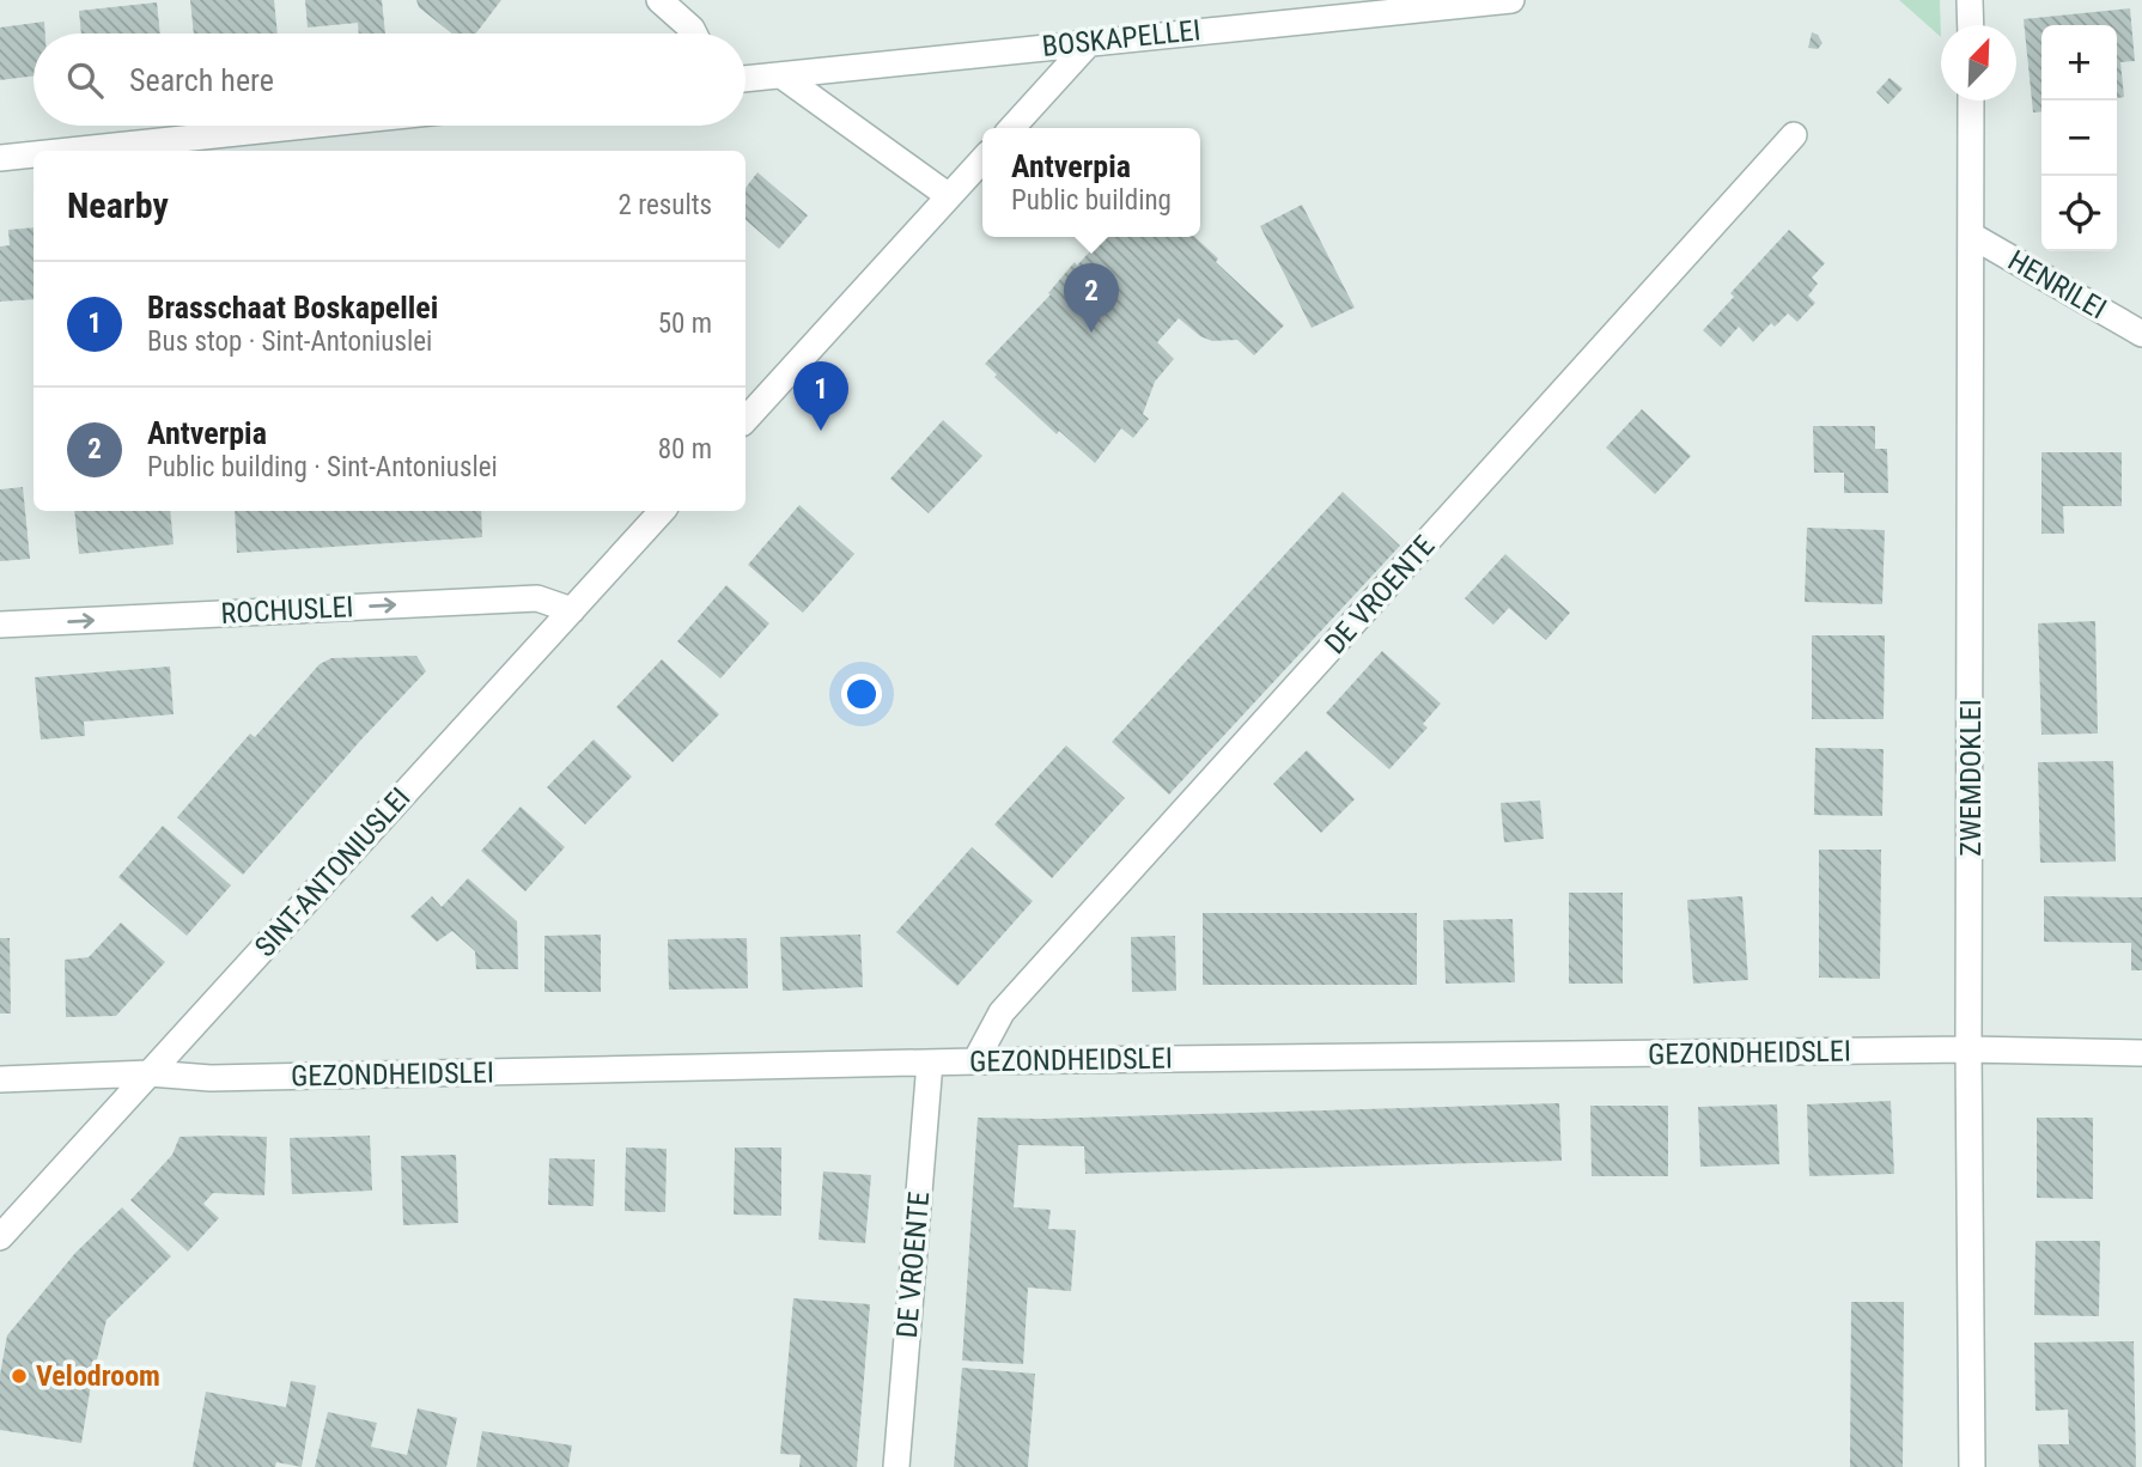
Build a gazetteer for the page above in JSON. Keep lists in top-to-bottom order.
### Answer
{
  "streets": {
    "street": [
      "BOSKAPELLEI",
      "HENRILEI",
      "DE VROENTE",
      "ROCHUSLEI",
      "ZWEMDOKLEI",
      "SINT-ANTONIUSLEI",
      "GEZONDHEIDSLEI"
    ]
  },
  "crossings": [
    ["HENRILEI", "ZWEMDOKLEI"],
    ["DE VROENTE", "GEZONDHEIDSLEI"],
    ["ROCHUSLEI", "SINT-ANTONIUSLEI"],
    ["ZWEMDOKLEI", "GEZONDHEIDSLEI"],
    ["SINT-ANTONIUSLEI", "GEZONDHEIDSLEI"]
  ],
  "one_way": ["ROCHUSLEI"],
  "places": ["Velodroom"],
  "north": "top right",
  "page": {
    "map_buttons": ["+", "−"],
    "search": "Search here",
    "popup": ["Antverpia", "Public building"],
    "heading": ["Nearby", "2 results"],
    "list": [
      {
        "mark": "1",
        "name": "Brasschaat Boskapellei",
        "note": "Bus stop · Sint-Antoniuslei",
        "value": "50 m"
      },
      {
        "mark": "2",
        "name": "Antverpia",
        "note": "Public building · Sint-Antoniuslei",
        "value": "80 m"
      }
    ],
    "pins": ["2", "1"]
  }
}
